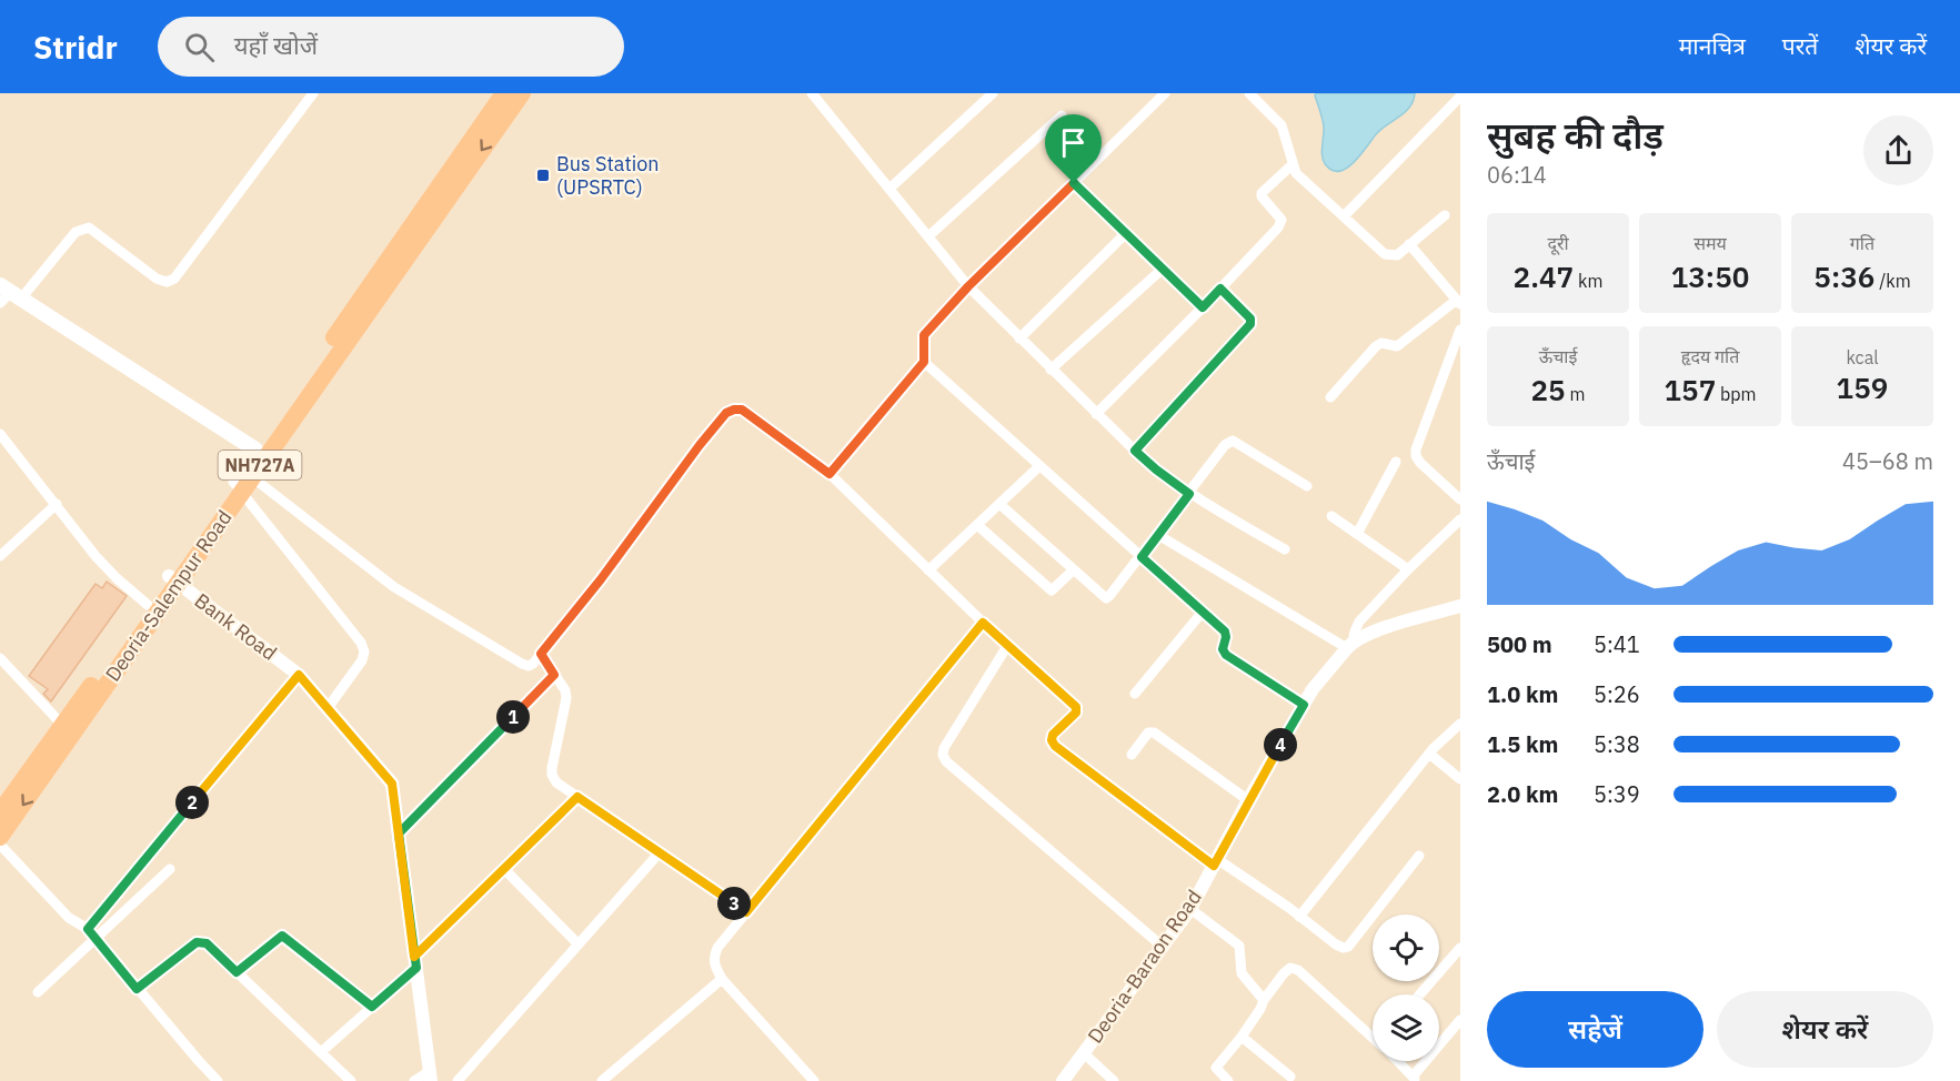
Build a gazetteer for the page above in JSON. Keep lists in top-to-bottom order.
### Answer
{
  "streets": {
    "highway": ["NH727A", "Deoria-Salempur Road"],
    "street": ["Bank Road", "Deoria-Baraon Road"]
  },
  "crossings": [
    ["Deoria-Salempur Road", "Bank Road"]
  ],
  "places": {
    "transit": ["Bus Station (UPSRTC)"]
  },
  "page": {
    "header": "Stridr",
    "search": "यहाँ खोजें",
    "nav": ["मानचित्र", "परतें", "शेयर करें"],
    "heading": ["सुबह की दौड़", "06:14"],
    "stats": [
      ["दूरी", "2.47 km"],
      ["समय", "13:50"],
      ["गति", "5:36 /km"],
      ["ऊँचाई", "25 m"],
      ["हृदय गति", "157 bpm"],
      ["kcal", "159"]
    ],
    "chart": ["ऊँचाई", "45–68 m"],
    "list": [
      {
        "name": "500 m",
        "note": "5:41"
      },
      {
        "name": "1.0 km",
        "note": "5:26"
      },
      {
        "name": "1.5 km",
        "note": "5:38"
      },
      {
        "name": "2.0 km",
        "note": "5:39"
      }
    ],
    "pins": [
      "1",
      "4",
      "2",
      "3"
    ],
    "buttons": ["सहेजें", "शेयर करें"]
  }
}
